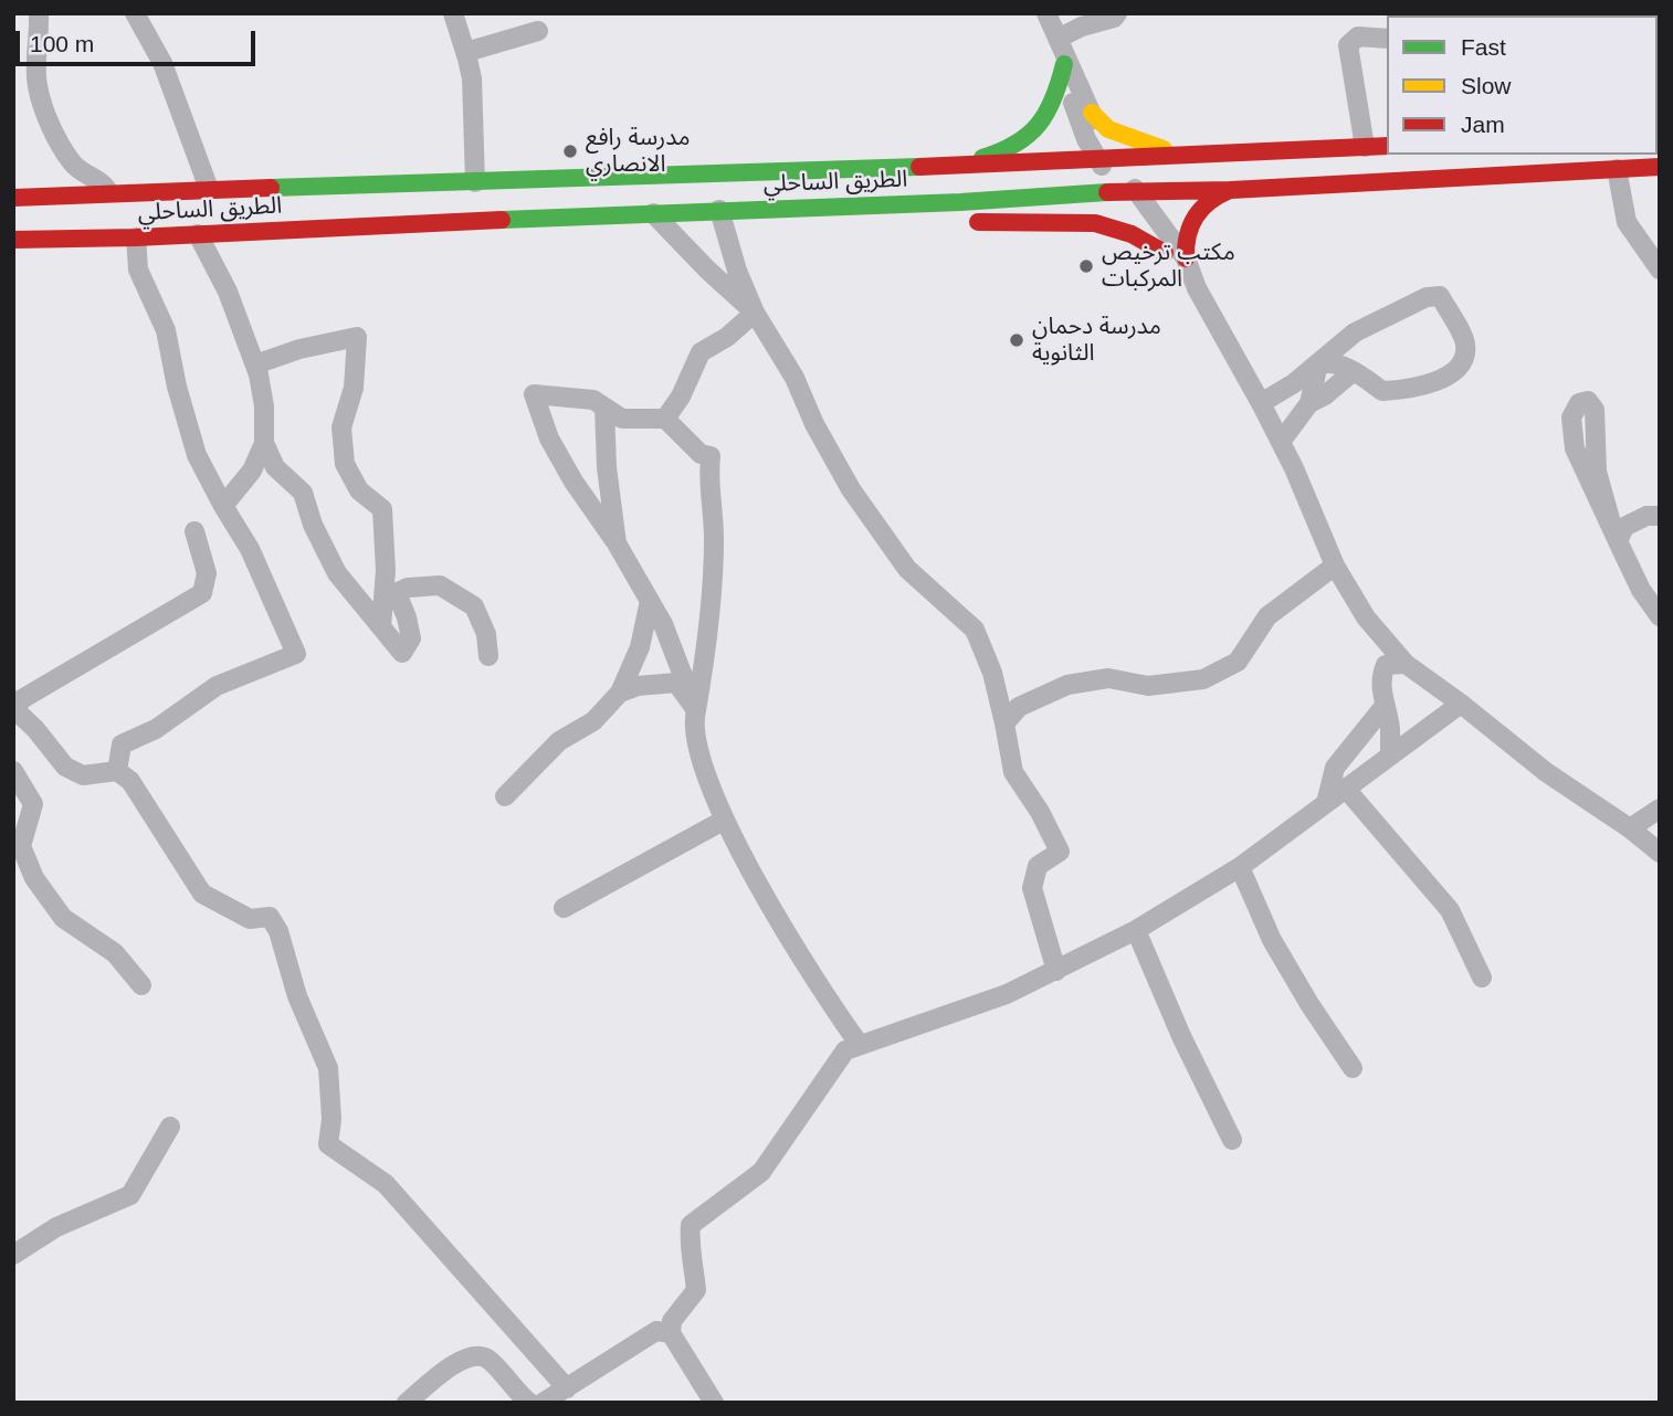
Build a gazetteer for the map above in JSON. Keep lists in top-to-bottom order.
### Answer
{
  "streets": {
    "highway": ["الطريق الساحلي"]
  },
  "places": ["مدرسة رافع الانصاري", "مكتب ترخيص المركبات", "مدرسة دحمان الثانوية"],
  "legend": ["Fast", "Slow", "Jam"],
  "scale_bar": "100 m"
}
